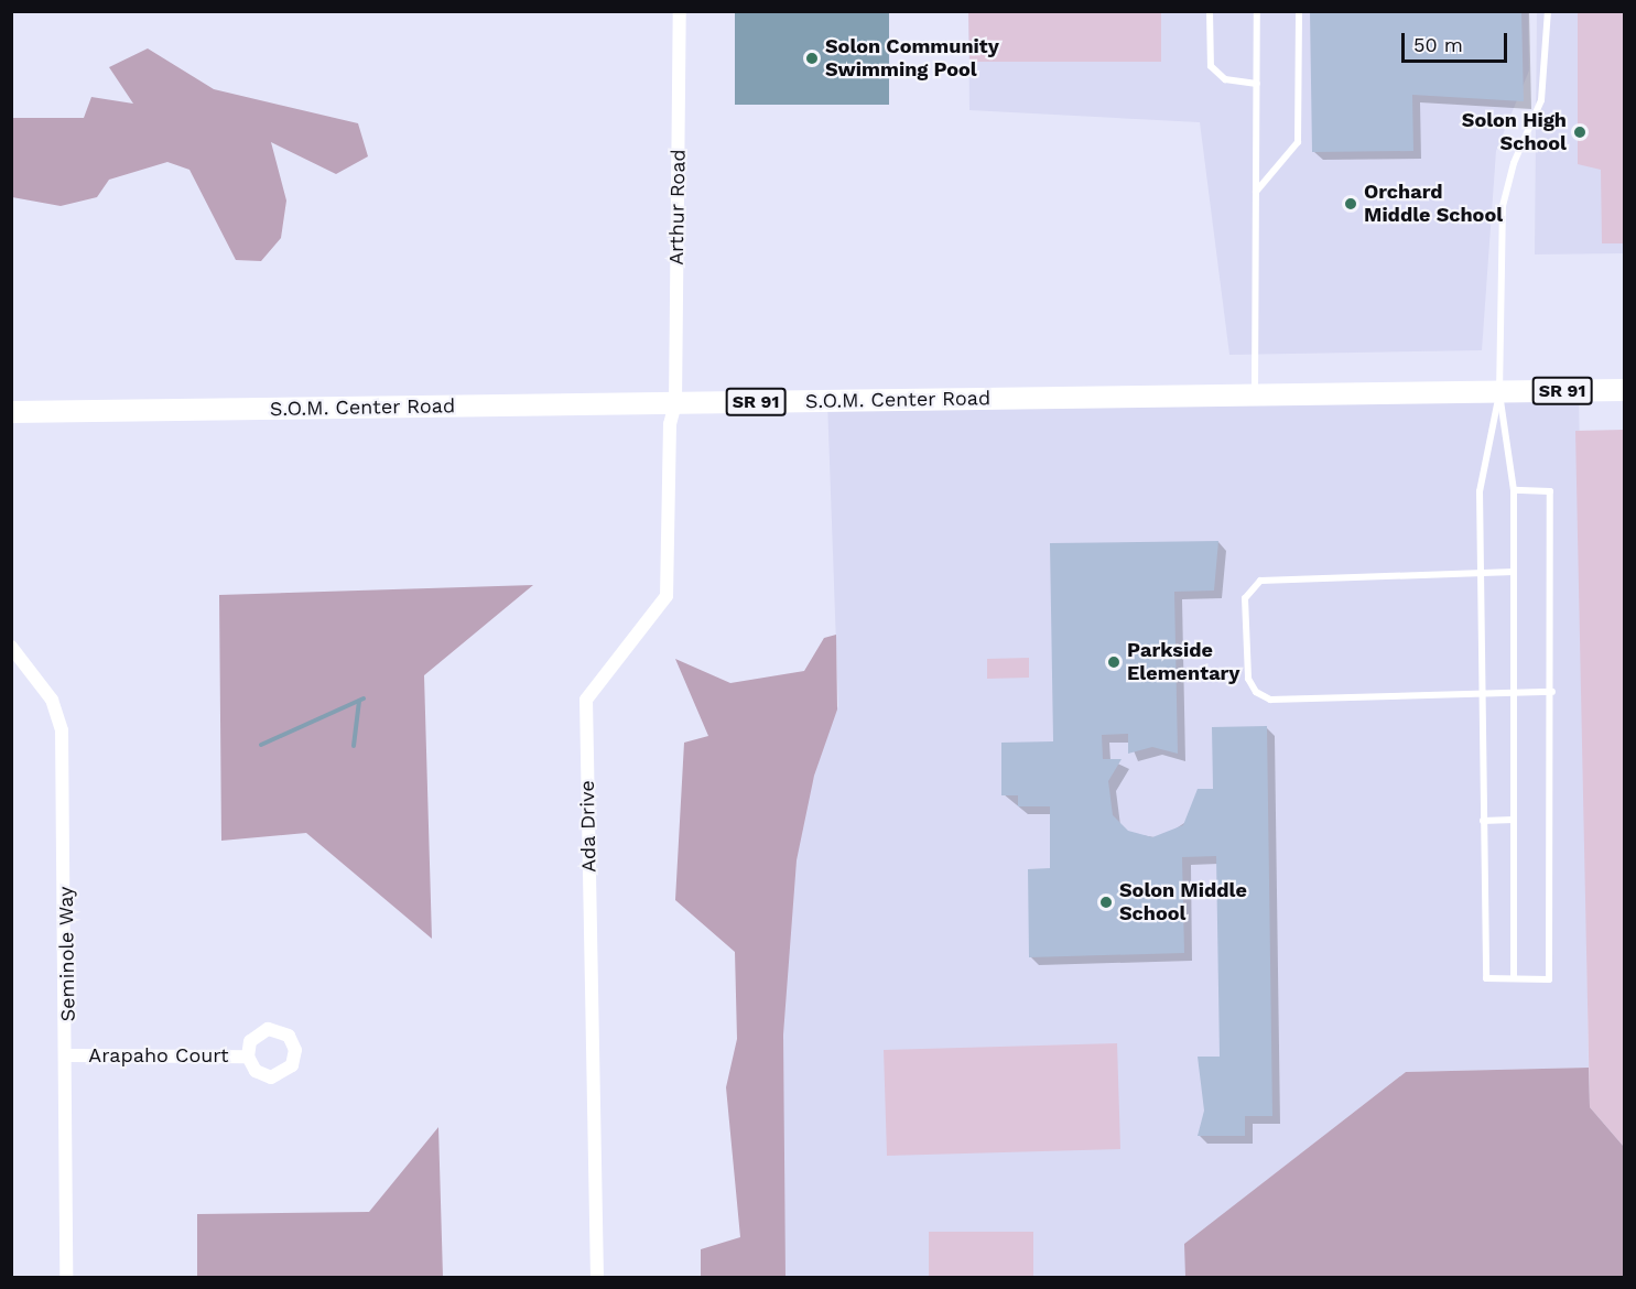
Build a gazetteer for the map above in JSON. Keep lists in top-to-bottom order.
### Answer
{
  "streets": {
    "main road": ["SR 91", "S.O.M. Center Road"],
    "street": [
      "Arthur Road",
      "Ada Drive",
      "Seminole Way",
      "Arapaho Court"
    ]
  },
  "crossings": [
    ["Arthur Road", "S.O.M. Center Road"],
    ["Arthur Road", "Ada Drive"],
    ["S.O.M. Center Road", "Ada Drive"],
    ["Seminole Way", "Arapaho Court"]
  ],
  "places": [
    "Solon Community Swimming Pool",
    "Solon High School",
    "Orchard Middle School",
    "Parkside Elementary",
    "Solon Middle School"
  ],
  "scale_bar": "50 m"
}
